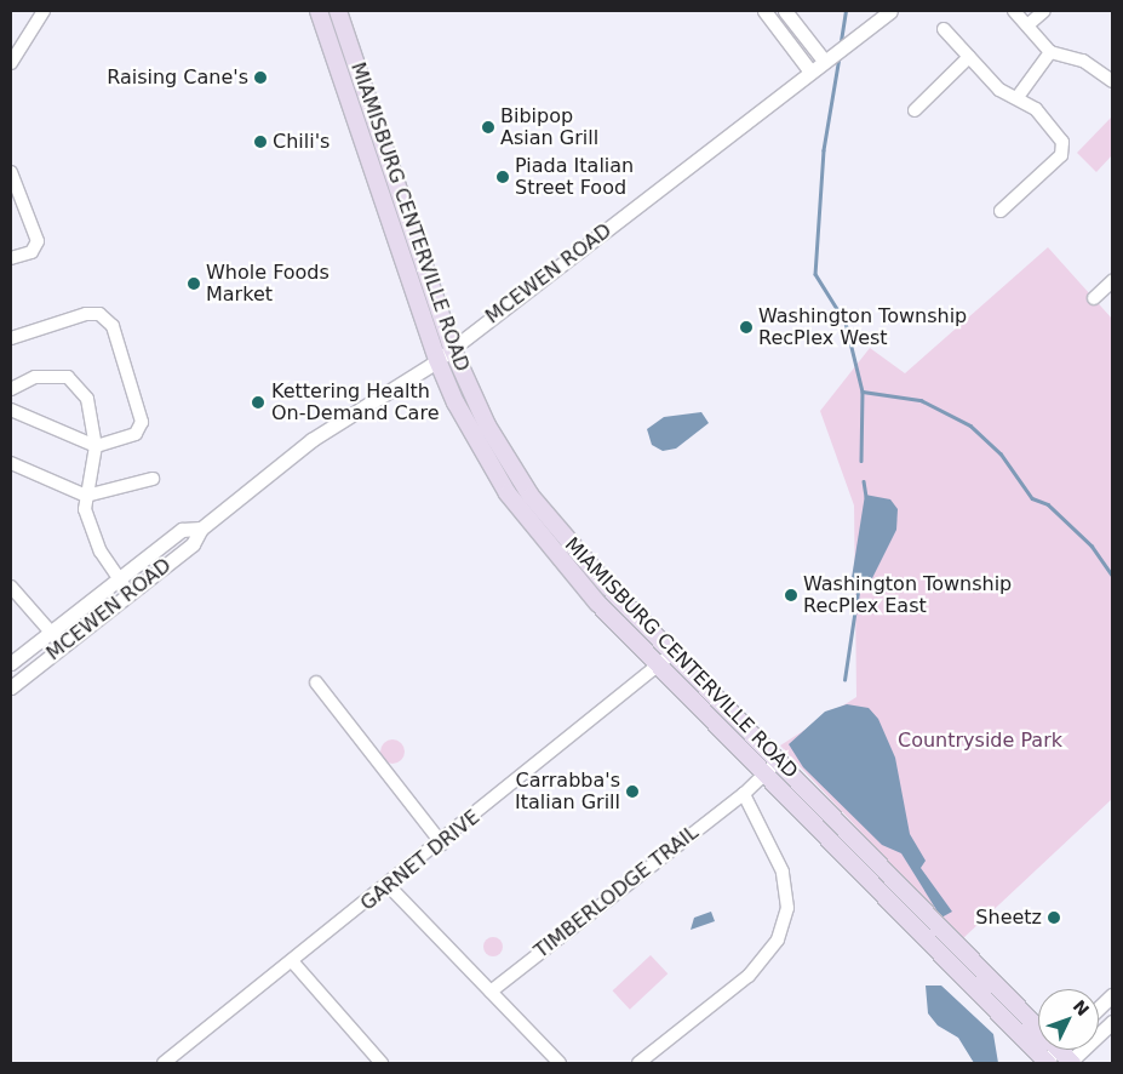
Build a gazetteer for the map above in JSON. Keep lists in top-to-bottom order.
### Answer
{
  "streets": {
    "main road": ["MIAMISBURG CENTERVILLE ROAD"],
    "street": ["MCEWEN ROAD", "GARNET DRIVE", "TIMBERLODGE TRAIL"]
  },
  "crossings": [
    ["MIAMISBURG CENTERVILLE ROAD", "MCEWEN ROAD"],
    ["MIAMISBURG CENTERVILLE ROAD", "GARNET DRIVE"],
    ["MIAMISBURG CENTERVILLE ROAD", "TIMBERLODGE TRAIL"]
  ],
  "parks": ["Countryside Park"],
  "places": [
    "Raising Cane's",
    "Bibipop Asian Grill",
    "Chili's",
    "Piada Italian Street Food",
    "Whole Foods Market",
    "Washington Township RecPlex West",
    "Kettering Health On-Demand Care",
    "Washington Township RecPlex East",
    "Carrabba's Italian Grill",
    "Sheetz"
  ],
  "north": "top right"
}
